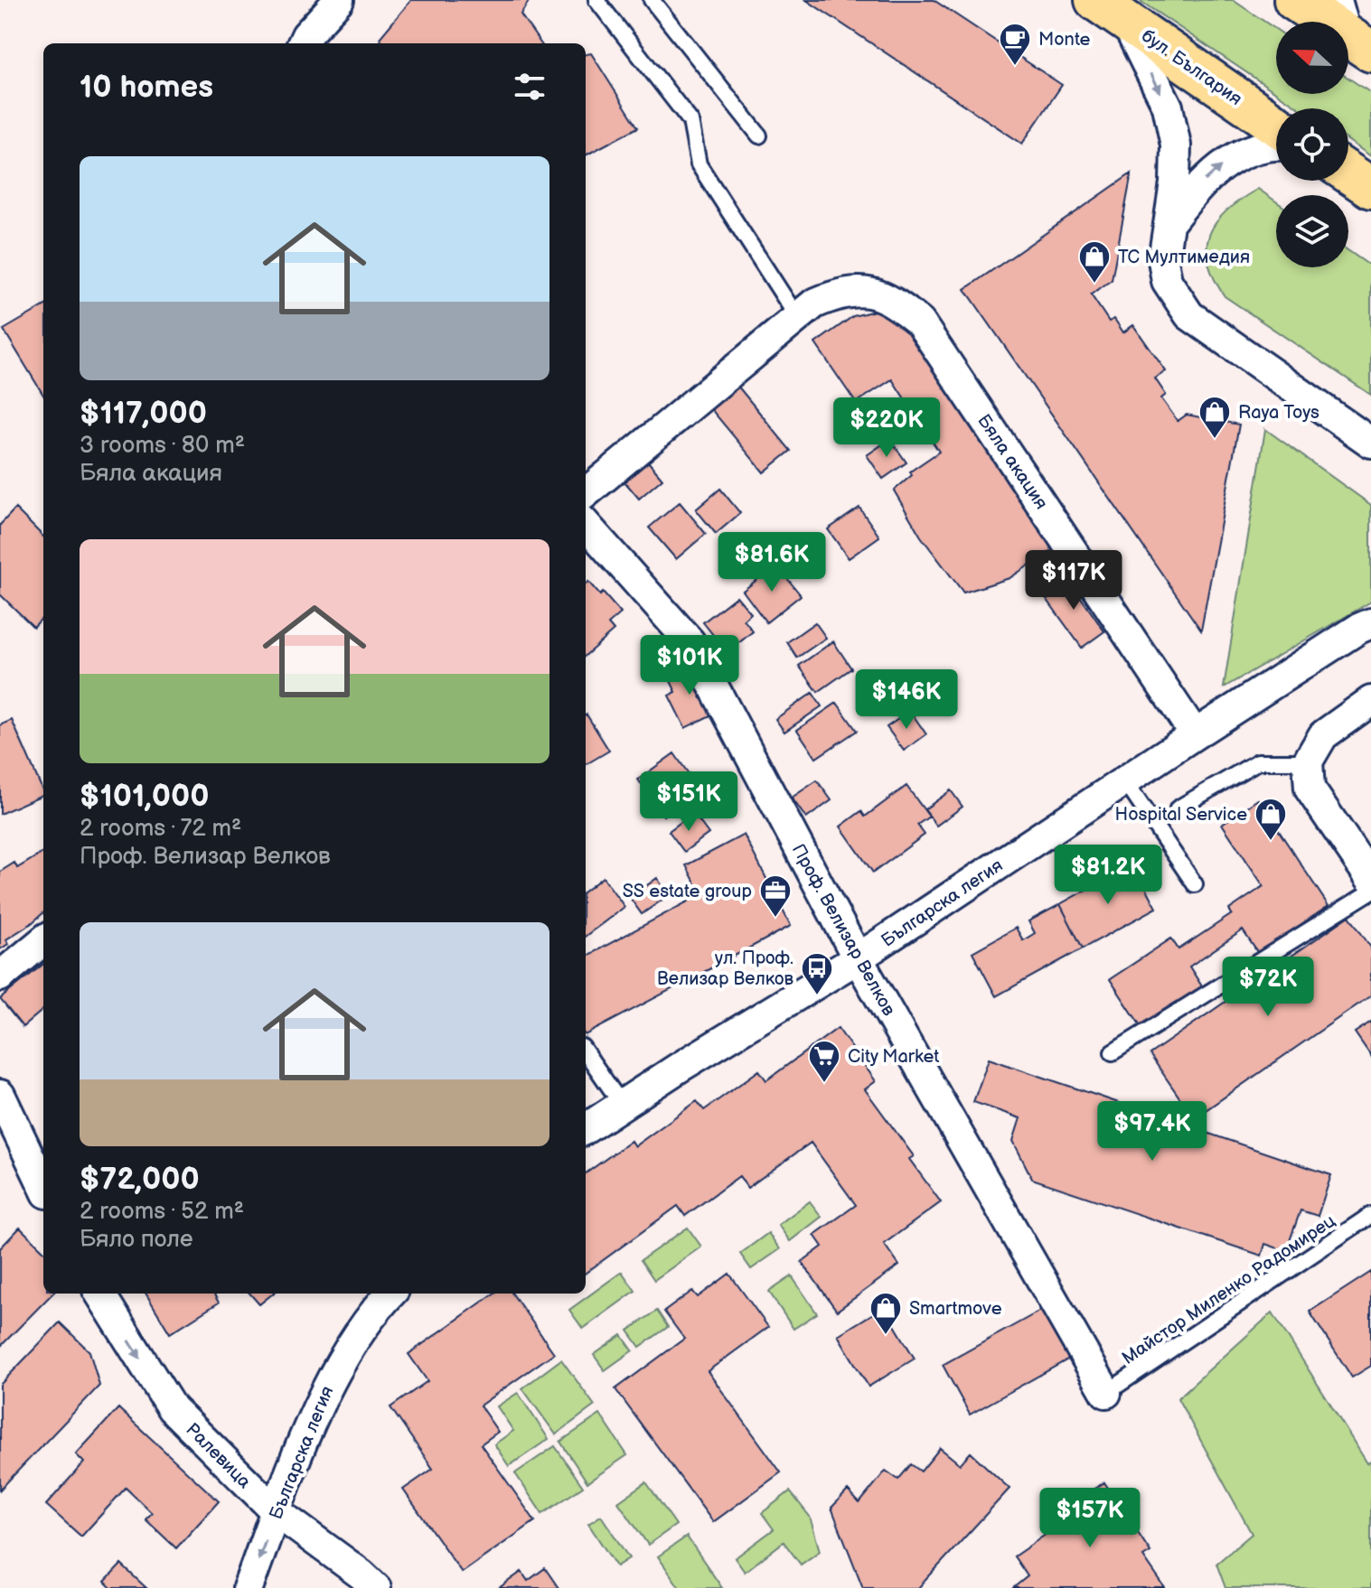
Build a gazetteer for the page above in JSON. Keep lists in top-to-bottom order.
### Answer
{
  "streets": {
    "main road": ["бул. България"],
    "street": [
      "Бяла акация",
      "Българска легия",
      "Проф. Велизар Велков",
      "Ралевица"
    ],
    "lane": ["Майстор Миленко Радомирец"]
  },
  "crossings": [
    ["Бяла акация", "Българска легия"],
    ["Българска легия", "Проф. Велизар Велков"],
    ["Българска легия", "Ралевица"],
    ["Проф. Велизар Велков", "Майстор Миленко Радомирец"]
  ],
  "one_way": ["Ралевица"],
  "places": {
    "cafe": ["Monte"],
    "shop": [
      "ТС Мултимедия",
      "Raya Toys",
      "Hospital Service",
      "Smartmove"
    ],
    "office": ["SS estate group"],
    "bus stop": ["ул. Проф. Велизар Велков"],
    "supermarket": ["City Market"]
  },
  "north": "left",
  "page": {
    "heading": "10 homes",
    "list": [
      {
        "name": "$117,000",
        "note": "3 rooms · 80 m² · Бяла акация"
      },
      {
        "name": "$101,000",
        "note": "2 rooms · 72 m² · Проф. Велизар Велков"
      },
      {
        "name": "$72,000",
        "note": "2 rooms · 52 m² · Бяло поле"
      }
    ],
    "price": [
      "$220K",
      "$81.6K",
      "$117K",
      "$101K",
      "$146K",
      "$151K",
      "$81.2K",
      "$72K",
      "$97.4K",
      "$157K"
    ]
  }
}
